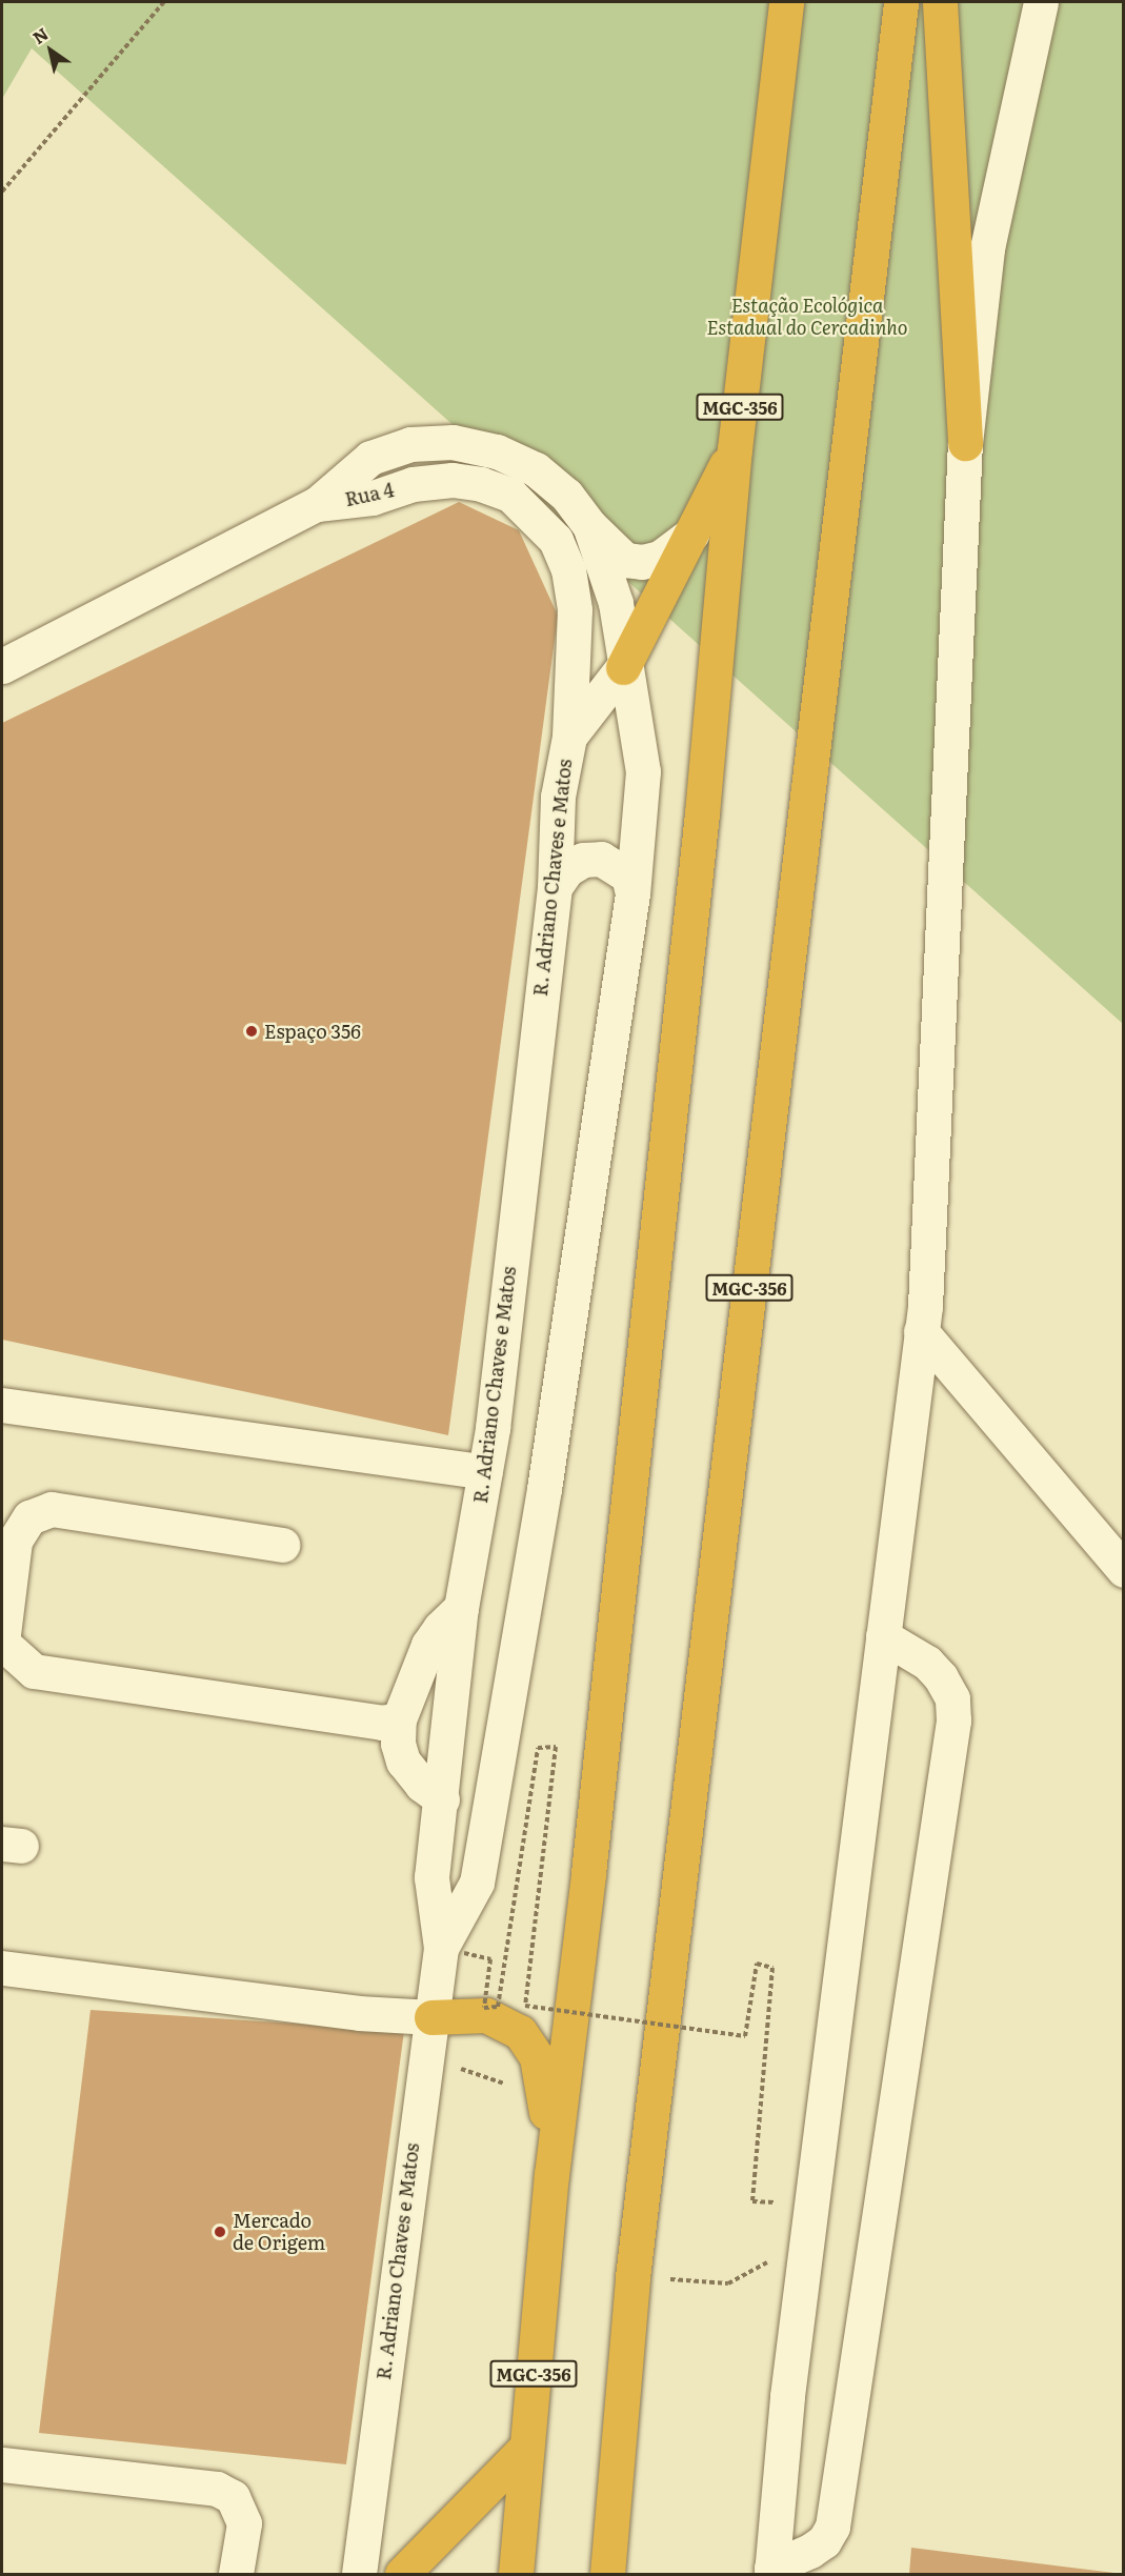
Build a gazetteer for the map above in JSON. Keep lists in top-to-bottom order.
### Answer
{
  "streets": {
    "highway": ["MGC-356"],
    "street": ["Rua 4", "R. Adriano Chaves e Matos"]
  },
  "crossings": [
    ["Rua 4", "R. Adriano Chaves e Matos"]
  ],
  "parks": ["Estação Ecológica Estadual do Cercadinho"],
  "places": ["Espaço 356", "Mercado de Origem"],
  "north": "top left"
}
